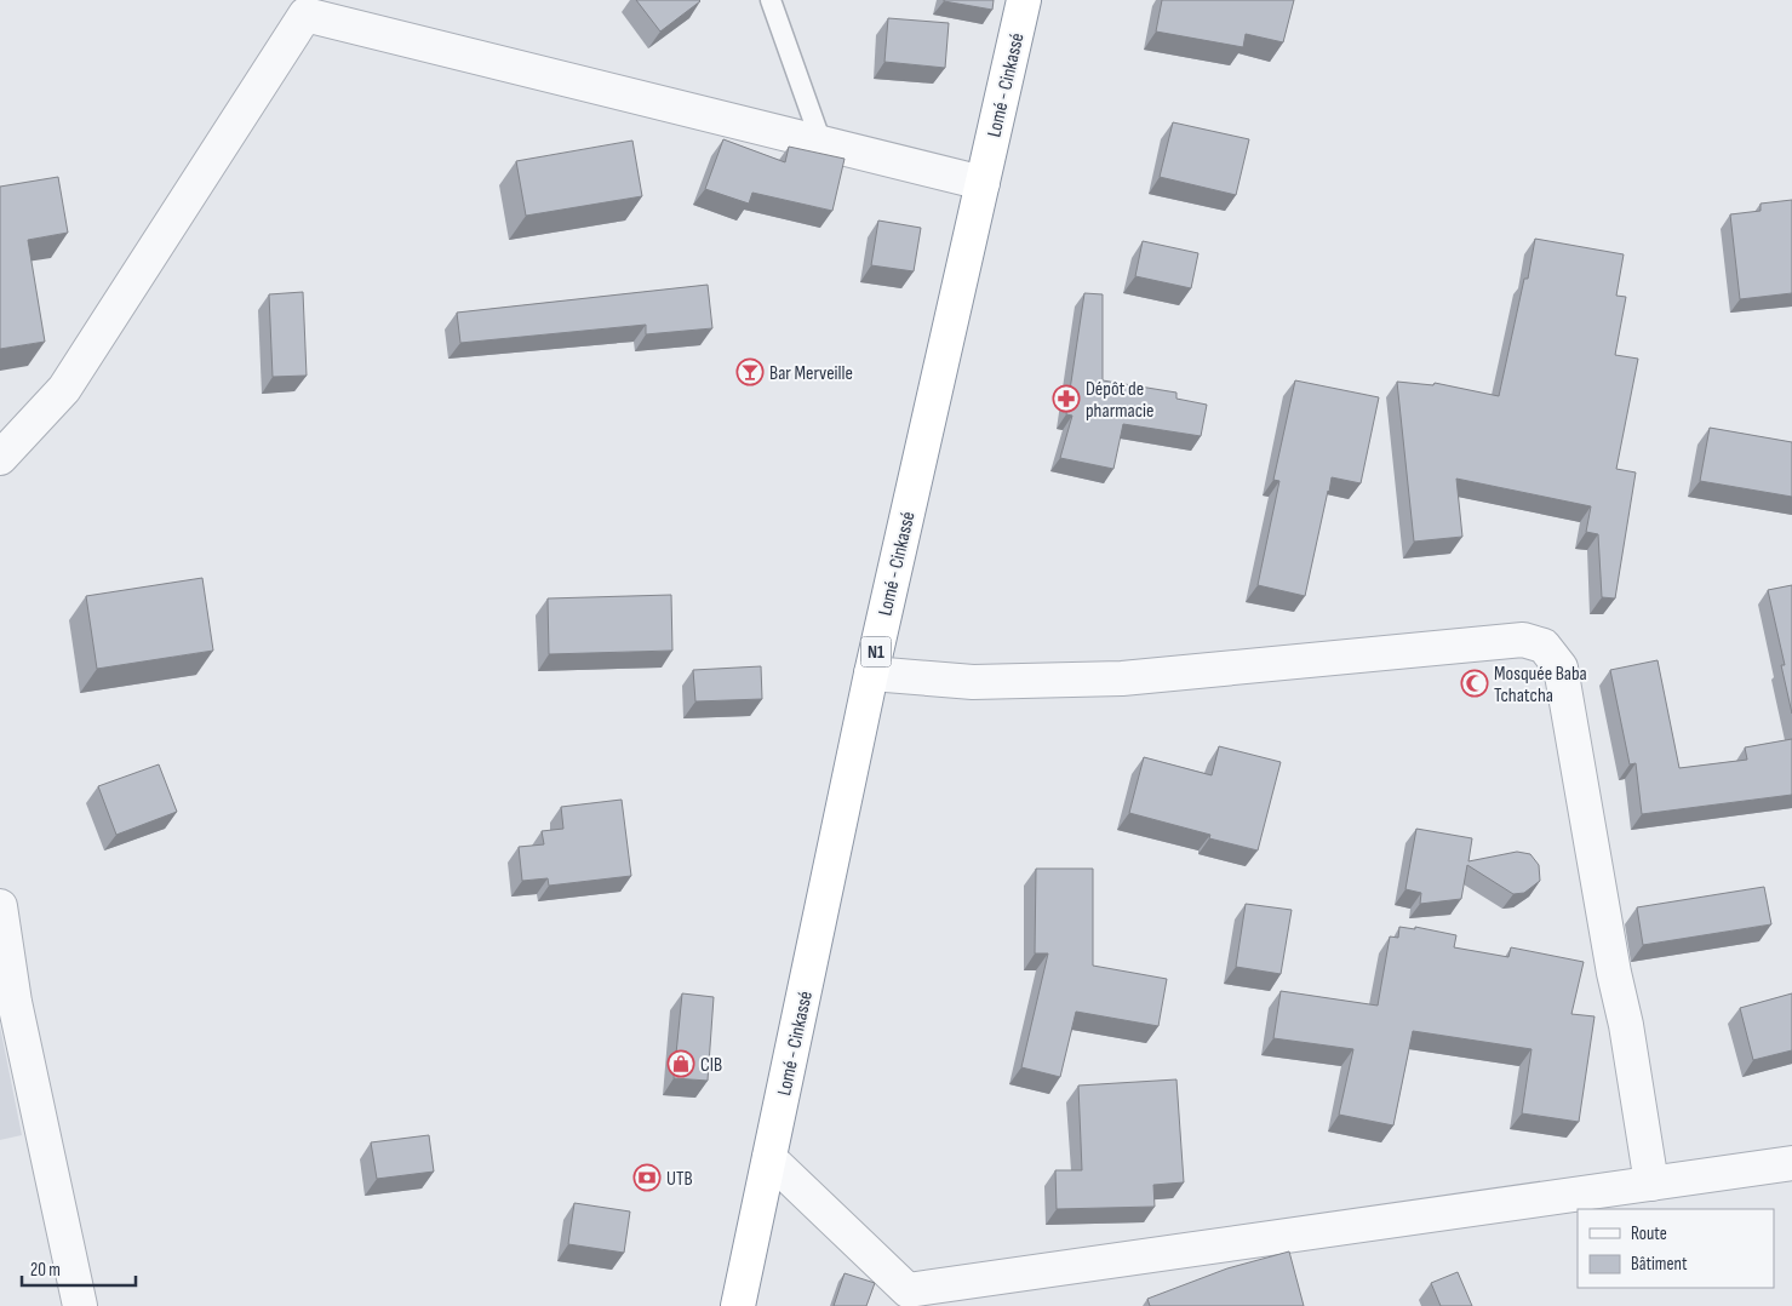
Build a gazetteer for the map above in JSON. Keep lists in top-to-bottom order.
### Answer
{
  "streets": {
    "highway": ["Lomé - Cinkassé", "N1"]
  },
  "places": {
    "bar": ["Bar Merveille"],
    "pharmacy": ["Dépôt de pharmacie"],
    "mosque": ["Mosquée Baba Tchatcha"],
    "shop": ["CIB"],
    "bank": ["UTB"]
  },
  "legend": ["Route", "Bâtiment"],
  "scale_bar": "20 m"
}
